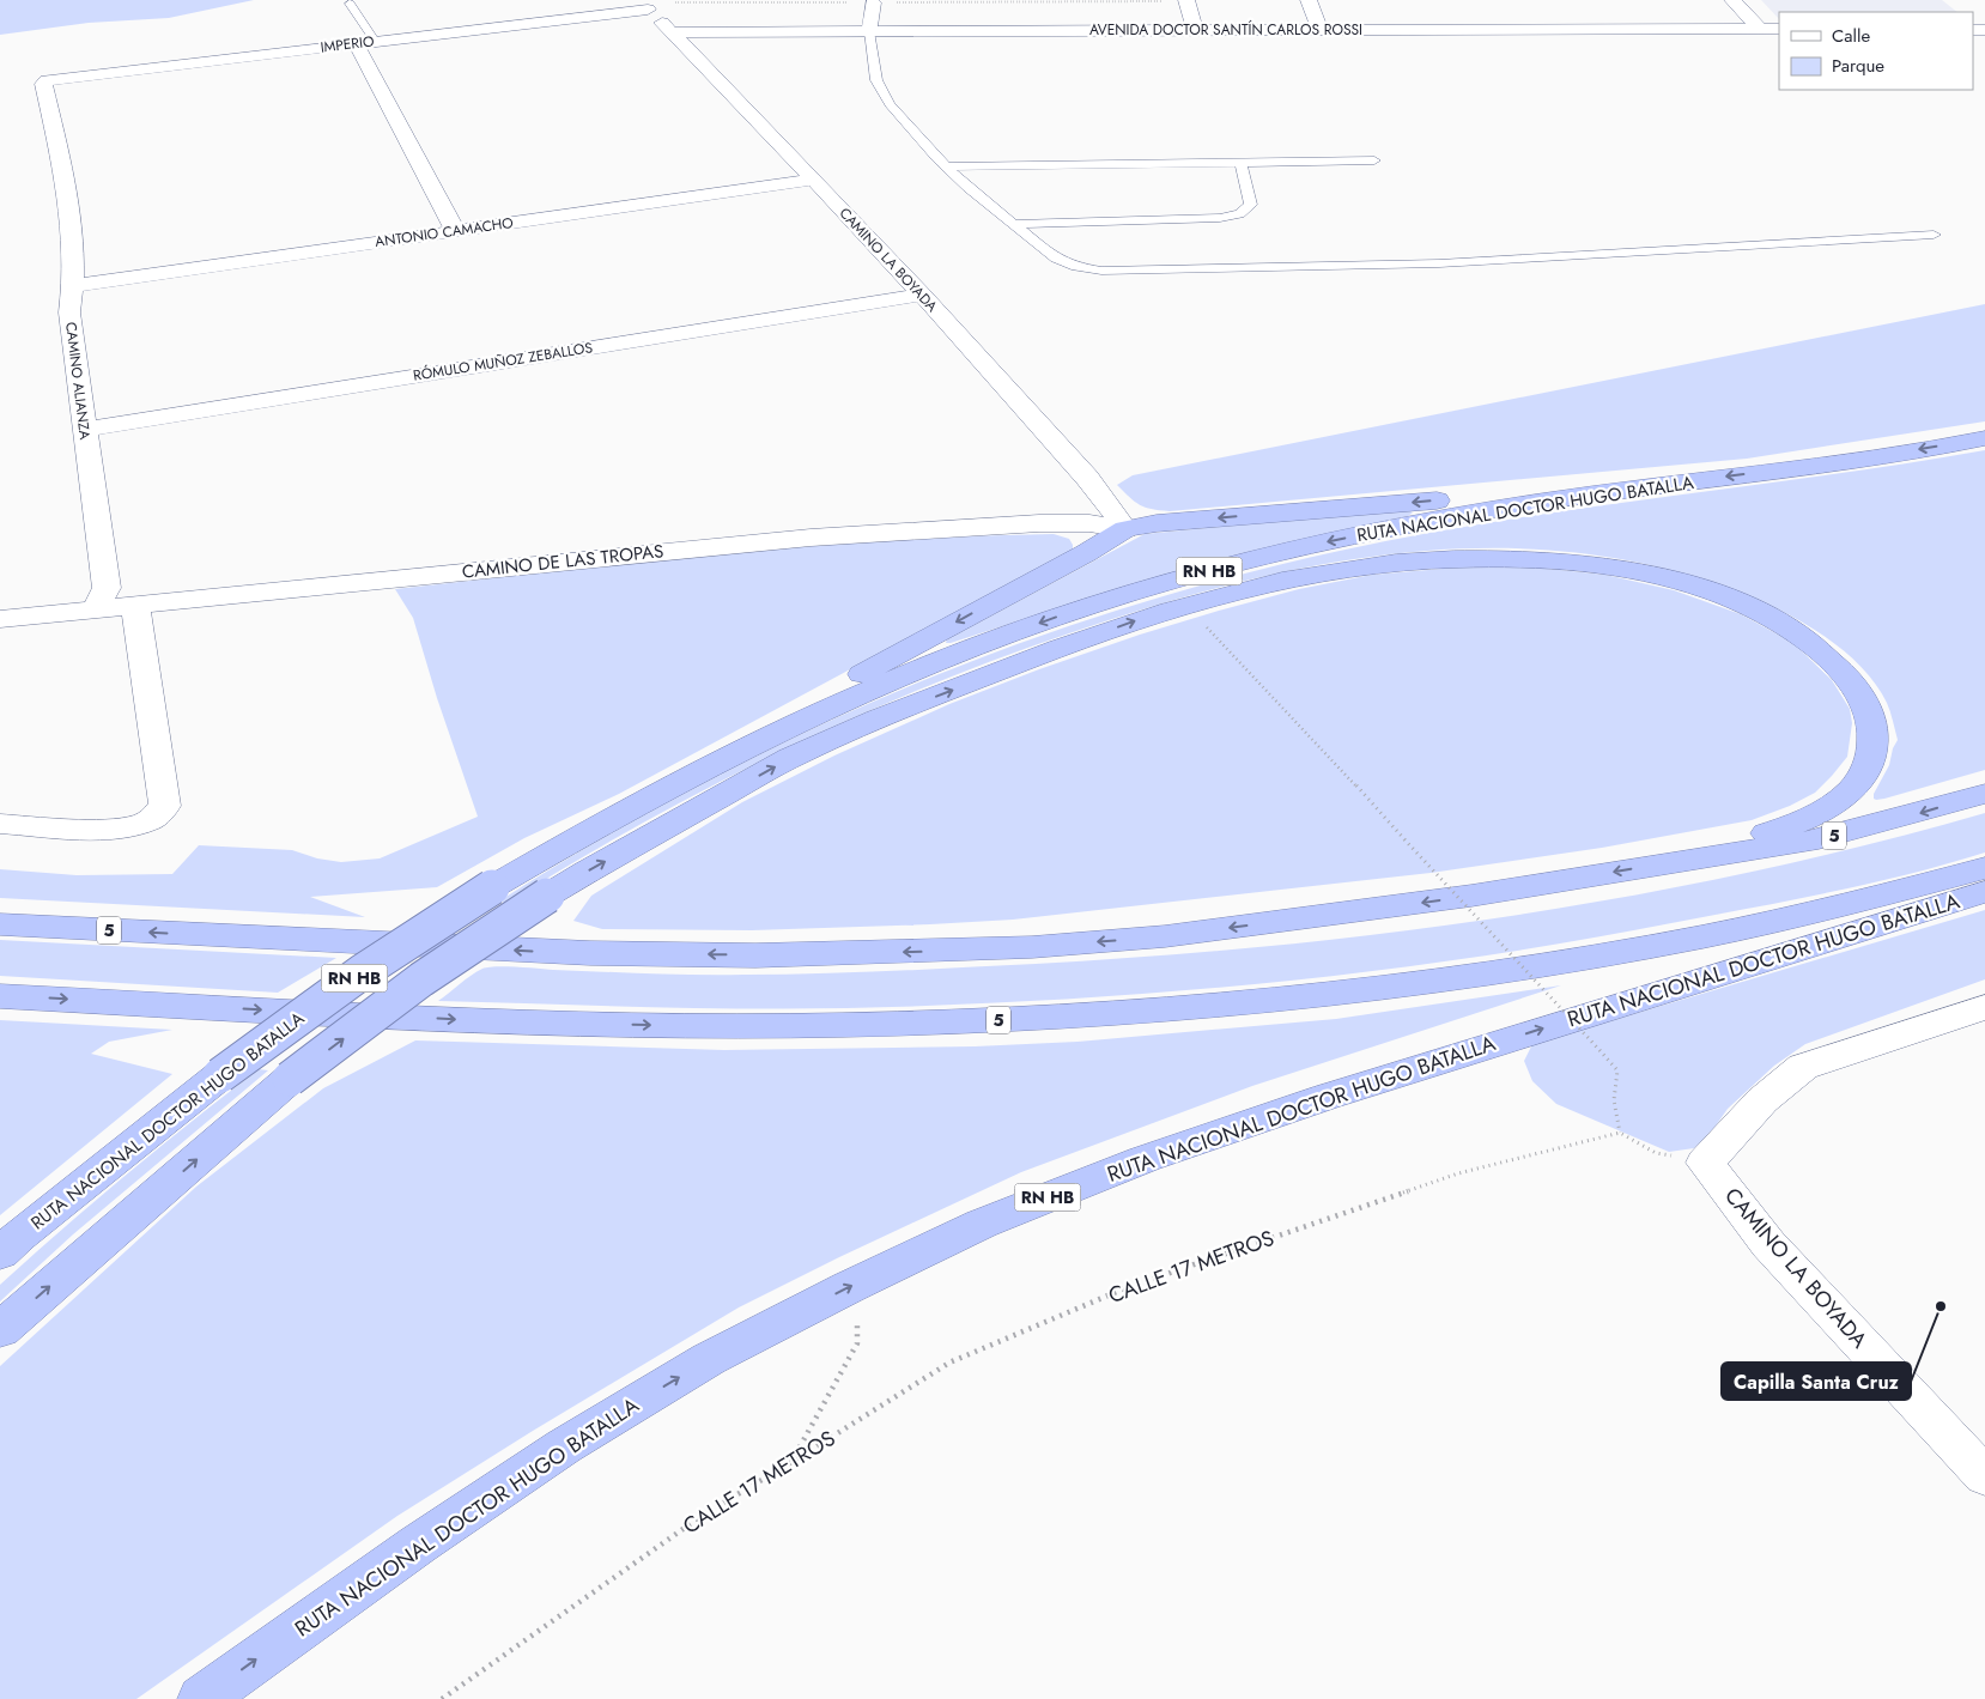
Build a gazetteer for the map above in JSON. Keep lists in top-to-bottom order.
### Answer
{
  "streets": {
    "highway": ["RUTA NACIONAL DOCTOR HUGO BATALLA", "RN HB", "5"],
    "street": [
      "AVENIDA DOCTOR SANTÍN CARLOS ROSSI",
      "IMPERIO",
      "ANTONIO CAMACHO",
      "CAMINO LA BOYADA",
      "RÓMULO MUÑOZ ZEBALLOS",
      "CAMINO ALIANZA",
      "CAMINO DE LAS TROPAS"
    ],
    "path": ["CALLE 17 METROS"]
  },
  "crossings": [
    ["AVENIDA DOCTOR SANTÍN CARLOS ROSSI", "CAMINO LA BOYADA"],
    ["IMPERIO", "CAMINO LA BOYADA"],
    ["IMPERIO", "CAMINO ALIANZA"],
    ["ANTONIO CAMACHO", "CAMINO LA BOYADA"],
    ["ANTONIO CAMACHO", "CAMINO ALIANZA"],
    ["CAMINO LA BOYADA", "RÓMULO MUÑOZ ZEBALLOS"],
    ["CAMINO LA BOYADA", "CAMINO DE LAS TROPAS"],
    ["RÓMULO MUÑOZ ZEBALLOS", "CAMINO ALIANZA"],
    ["CAMINO ALIANZA", "CAMINO DE LAS TROPAS"]
  ],
  "places": ["Capilla Santa Cruz"],
  "legend": ["Calle", "Parque"]
}
